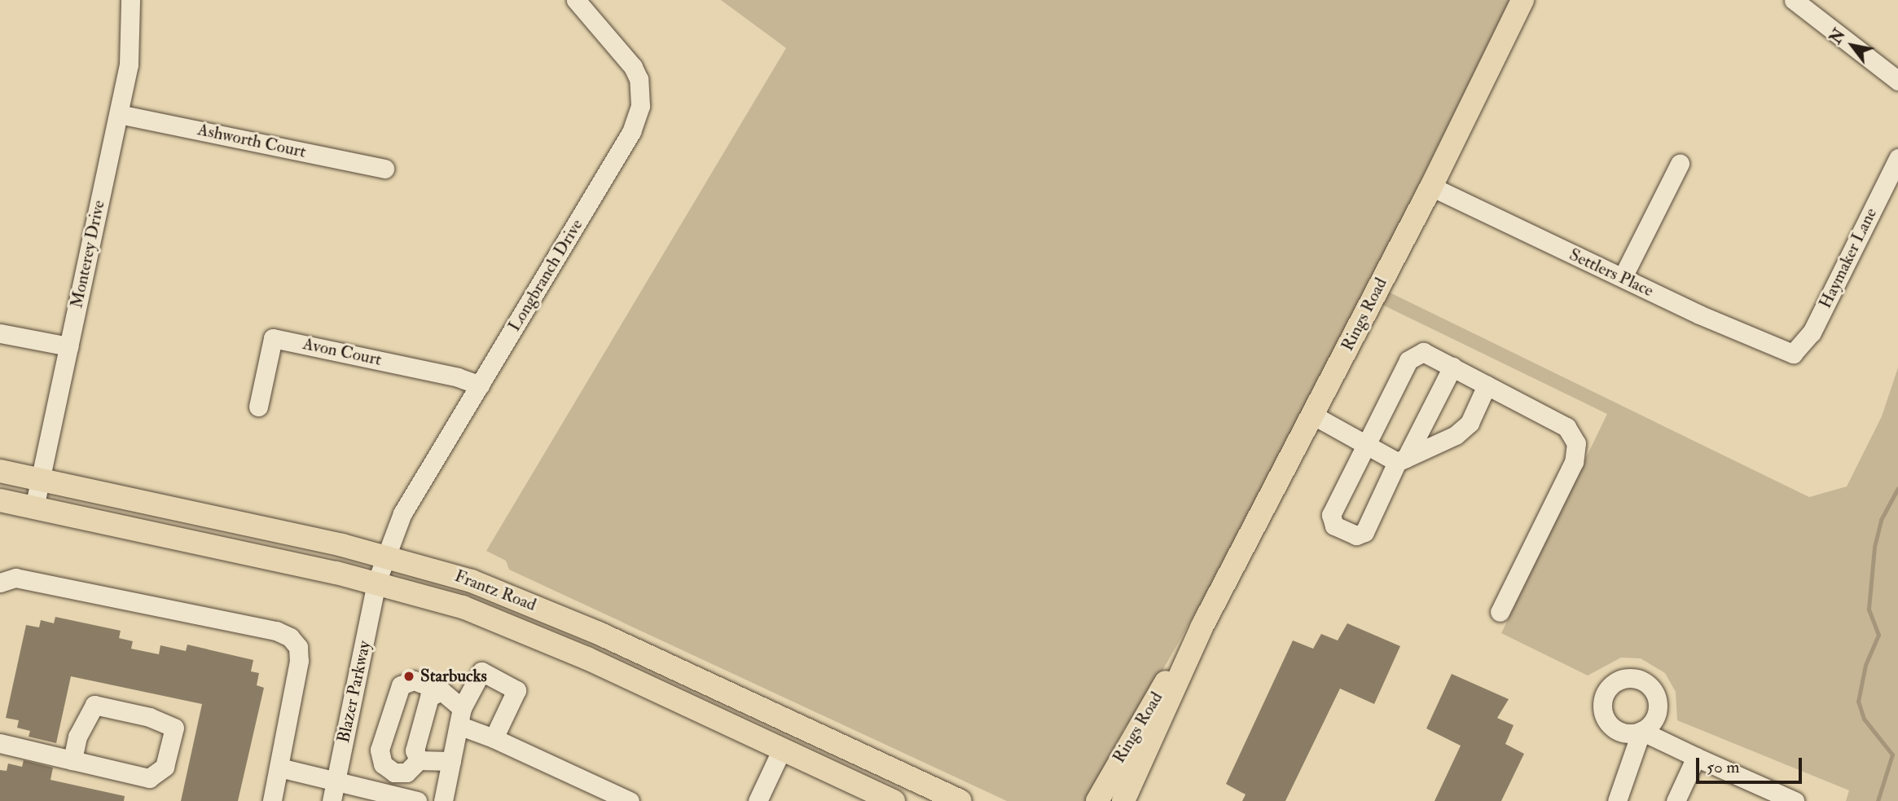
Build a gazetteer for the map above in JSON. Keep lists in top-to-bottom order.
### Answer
{
  "streets": {
    "main road": ["Rings Road", "Frantz Road"],
    "street": [
      "Ashworth Court",
      "Monterey Drive",
      "Haymaker Lane",
      "Settlers Place",
      "Longbranch Drive",
      "Avon Court",
      "Blazer Parkway"
    ]
  },
  "crossings": [
    ["Ashworth Court", "Monterey Drive"],
    ["Monterey Drive", "Frantz Road"],
    ["Haymaker Lane", "Settlers Place"],
    ["Settlers Place", "Rings Road"],
    ["Longbranch Drive", "Avon Court"],
    ["Longbranch Drive", "Frantz Road"],
    ["Longbranch Drive", "Blazer Parkway"],
    ["Frantz Road", "Blazer Parkway"]
  ],
  "places": ["Starbucks"],
  "scale_bar": "50 m",
  "north": "top left"
}
